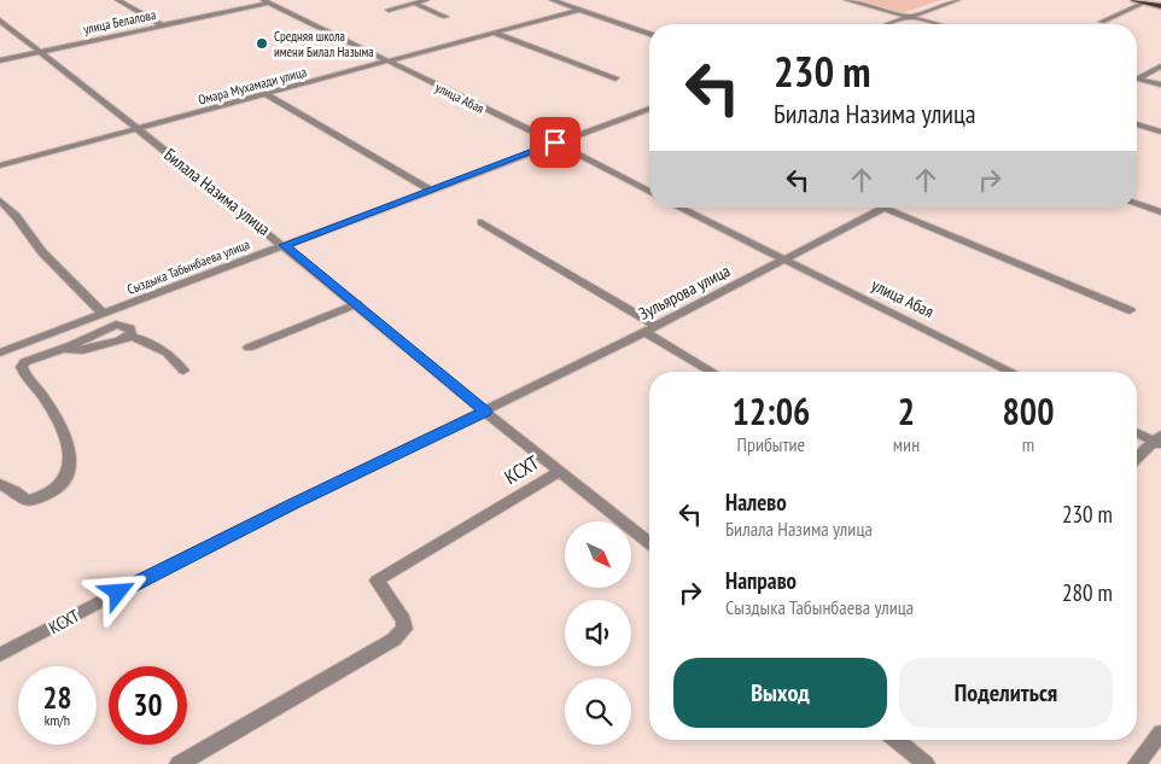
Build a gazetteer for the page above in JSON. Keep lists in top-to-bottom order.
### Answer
{
  "streets": {
    "street": [
      "улица Белалова",
      "Омара Мухамади улица",
      "улица Абая",
      "Билала Назима улица",
      "Сыздыка Табынбаева улица",
      "Зульярова улица",
      "КСХТ"
    ]
  },
  "crossings": [
    ["улица Белалова", "улица Абая"],
    ["улица Белалова", "Билала Назима улица"],
    ["Омара Мухамади улица", "улица Абая"],
    ["Омара Мухамади улица", "Билала Назима улица"],
    ["улица Абая", "Сыздыка Табынбаева улица"],
    ["улица Абая", "Зульярова улица"],
    ["Билала Назима улица", "Сыздыка Табынбаева улица"],
    ["Билала Назима улица", "Зульярова улица"],
    ["Билала Назима улица", "КСХТ"],
    ["Зульярова улица", "КСХТ"]
  ],
  "places": ["Средняя школа имени Билал Назыма"],
  "north": "bottom right",
  "page": {
    "turn": ["230 m", "Билала Назима улица"],
    "eta": [
      "12:06",
      "Прибытие",
      "2",
      "мин",
      "800",
      "m"
    ],
    "list": [
      {
        "name": "Налево",
        "note": "Билала Назима улица",
        "value": "230 m"
      },
      {
        "name": "Направо",
        "note": "Сыздыка Табынбаева улица",
        "value": "280 m"
      }
    ],
    "buttons": ["Выход", "Поделиться"],
    "speed": "28 km/h",
    "limit": "30"
  }
}
